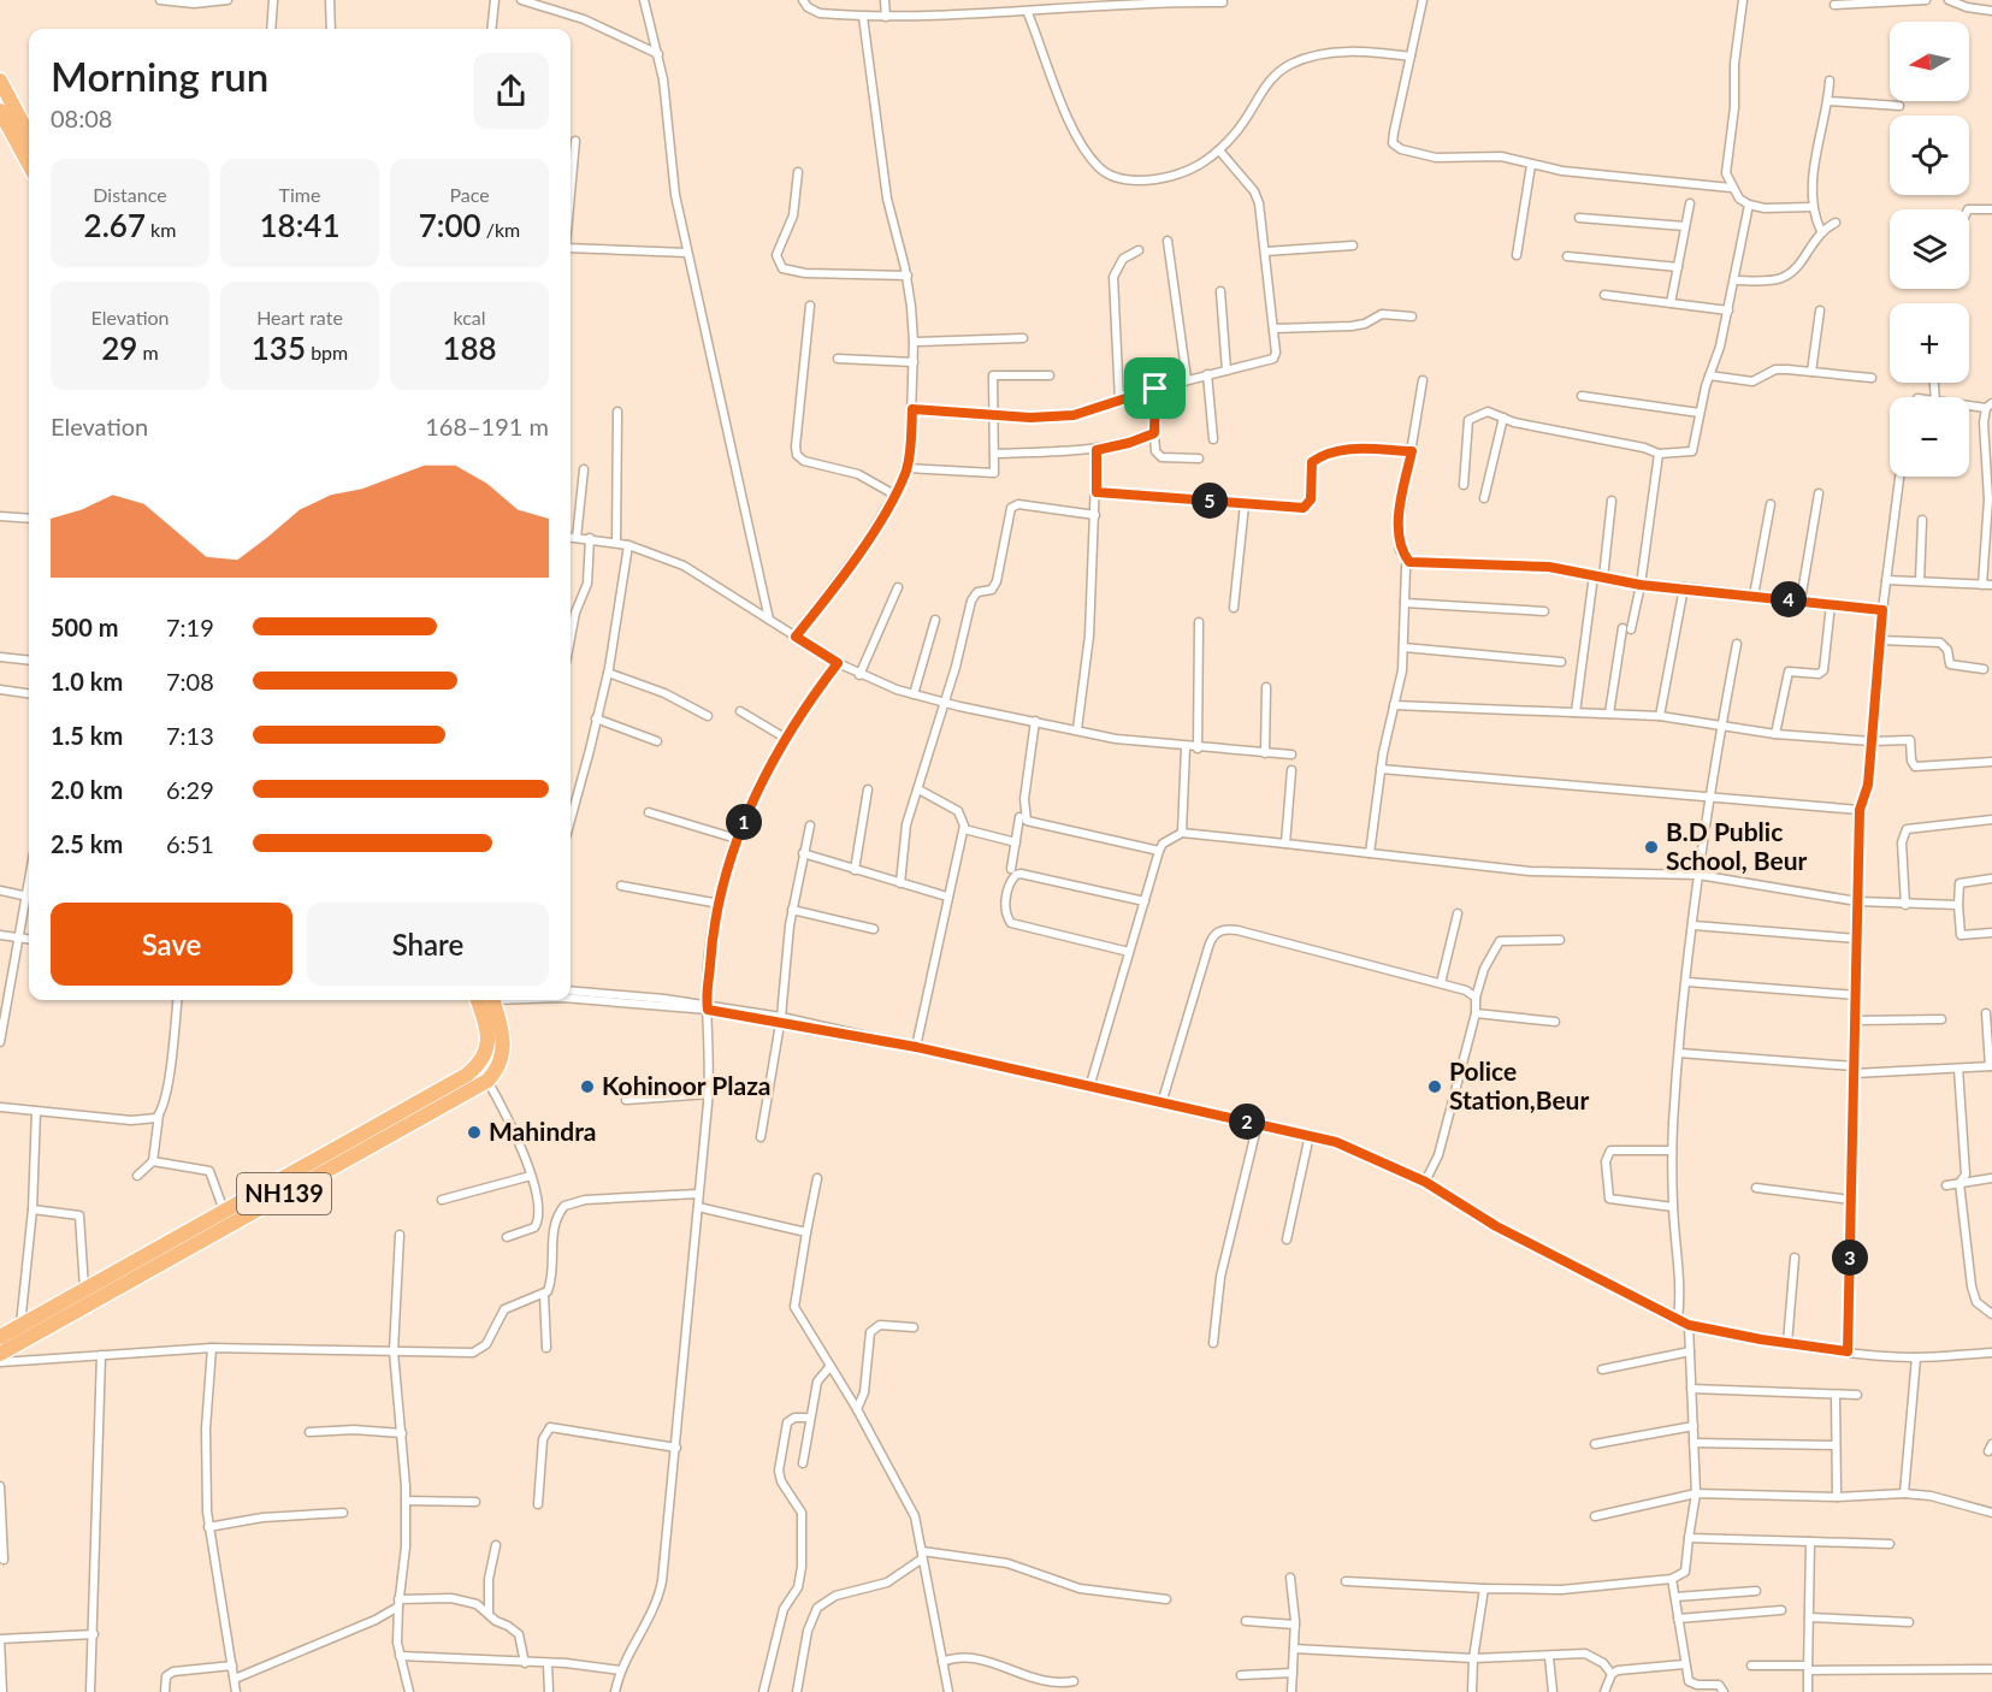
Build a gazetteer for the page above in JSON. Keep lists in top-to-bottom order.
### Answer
{
  "streets": {
    "highway": ["NH139"]
  },
  "places": [
    "B.D Public School, Beur",
    "Kohinoor Plaza",
    "Police Station,Beur",
    "Mahindra"
  ],
  "north": "left",
  "page": {
    "map_buttons": ["+", "−"],
    "heading": ["Morning run", "08:08"],
    "stats": [
      ["Distance", "2.67 km"],
      ["Time", "18:41"],
      ["Pace", "7:00 /km"],
      ["Elevation", "29 m"],
      ["Heart rate", "135 bpm"],
      ["kcal", "188"]
    ],
    "chart": ["Elevation", "168–191 m"],
    "pins": [
      "5",
      "4",
      "1",
      "2",
      "3"
    ],
    "list": [
      {
        "name": "500 m",
        "note": "7:19"
      },
      {
        "name": "1.0 km",
        "note": "7:08"
      },
      {
        "name": "1.5 km",
        "note": "7:13"
      },
      {
        "name": "2.0 km",
        "note": "6:29"
      },
      {
        "name": "2.5 km",
        "note": "6:51"
      }
    ],
    "buttons": ["Save", "Share"]
  }
}
